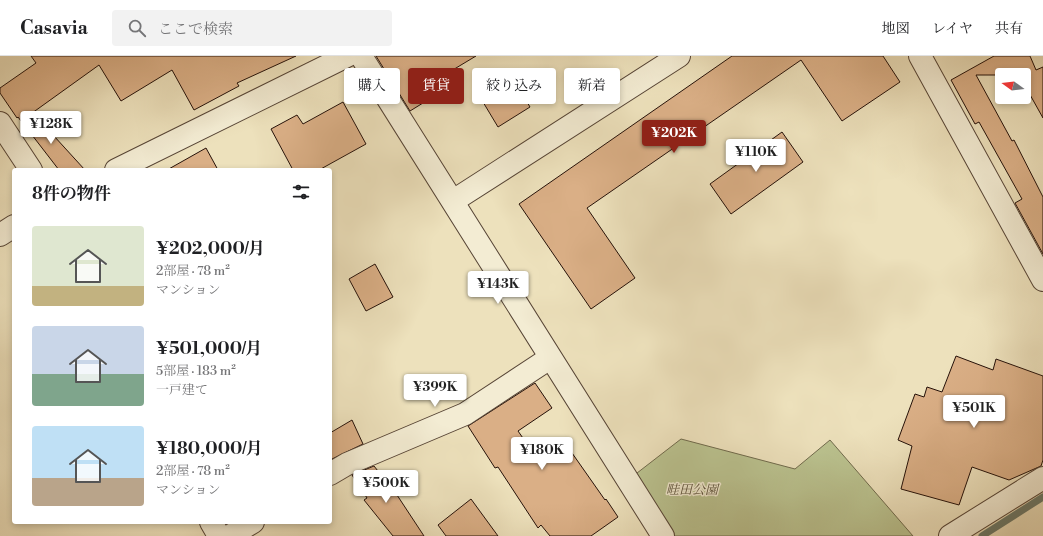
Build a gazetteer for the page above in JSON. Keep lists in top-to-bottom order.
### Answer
{
  "parks": ["畦田公園"],
  "north": "left",
  "page": {
    "header": "Casavia",
    "search": "ここで検索",
    "nav": ["地図", "レイヤ", "共有"],
    "chip": [
      "購入",
      "賃貸",
      "絞り込み",
      "新着"
    ],
    "price": [
      "¥128K",
      "¥202K",
      "¥110K",
      "¥143K",
      "¥399K",
      "¥501K",
      "¥180K",
      "¥500K"
    ],
    "heading": "8件の物件",
    "list": [
      {
        "name": "¥202,000/月",
        "note": "2部屋 · 78 m² · マンション"
      },
      {
        "name": "¥501,000/月",
        "note": "5部屋 · 183 m² · 一戸建て"
      },
      {
        "name": "¥180,000/月",
        "note": "2部屋 · 78 m² · マンション"
      }
    ]
  }
}
